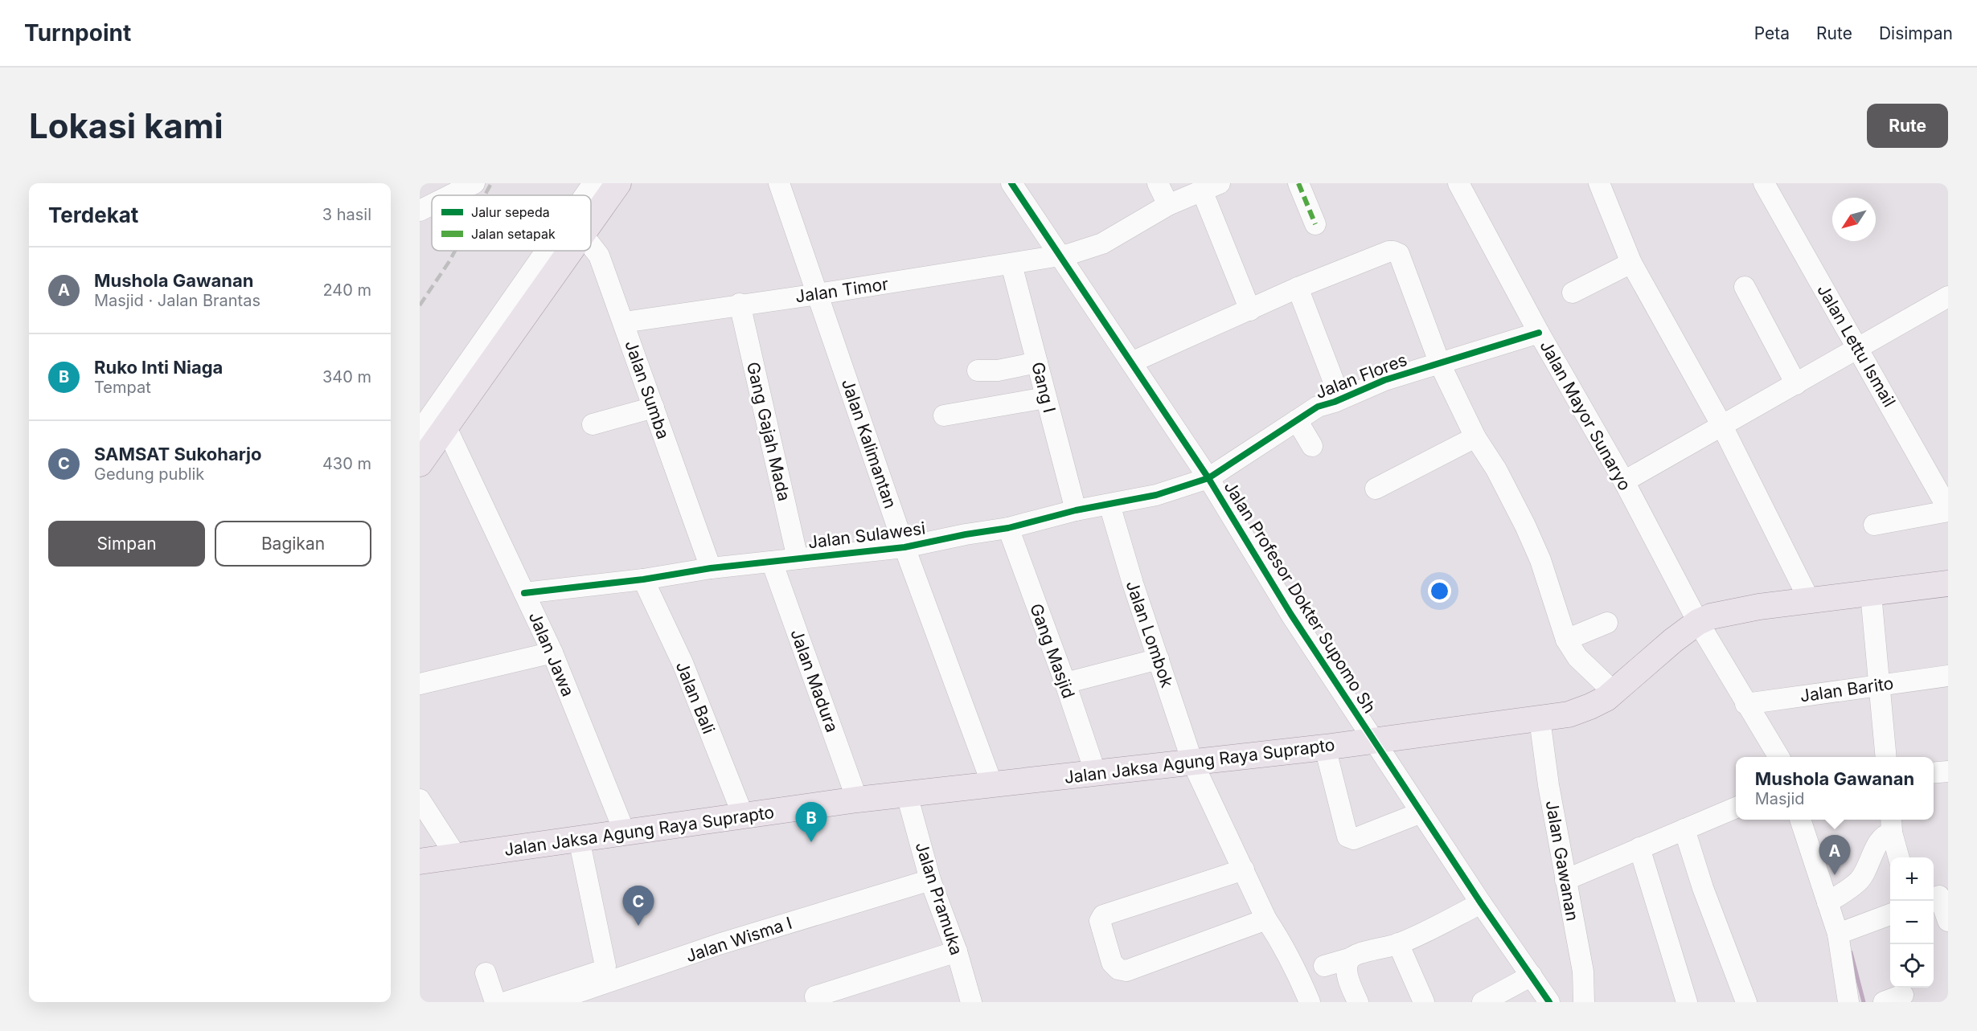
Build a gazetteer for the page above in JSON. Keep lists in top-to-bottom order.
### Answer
{
  "streets": {
    "main road": ["Jalan Jaksa Agung Raya Suprapto"],
    "street": [
      "Jalan Timor",
      "Jalan Lettu Ismail",
      "Jalan Flores",
      "Gang I",
      "Jalan Sumba",
      "Jalan Mayor Sunaryo",
      "Gang Gajah Mada",
      "Jalan Kalimantan",
      "Jalan Sulawesi",
      "Jalan Profesor Dokter Supomo Sh",
      "Jalan Lombok",
      "Gang Masjid",
      "Jalan Jawa",
      "Jalan Madura",
      "Jalan Barito",
      "Jalan Bali",
      "Jalan Gawanan",
      "Jalan Pramuka",
      "Jalan Wisma I"
    ]
  },
  "crossings": [
    ["Jalan Timor", "Gang I"],
    ["Jalan Timor", "Jalan Sumba"],
    ["Jalan Timor", "Gang Gajah Mada"],
    ["Jalan Timor", "Jalan Kalimantan"],
    ["Jalan Timor", "Jalan Profesor Dokter Supomo Sh"],
    ["Jalan Flores", "Jalan Mayor Sunaryo"],
    ["Jalan Flores", "Jalan Sulawesi"],
    ["Jalan Flores", "Jalan Profesor Dokter Supomo Sh"],
    ["Gang I", "Jalan Sulawesi"],
    ["Jalan Sumba", "Jalan Sulawesi"],
    ["Jalan Mayor Sunaryo", "Jalan Barito"],
    ["Jalan Mayor Sunaryo", "Jalan Jaksa Agung Raya Suprapto"],
    ["Gang Gajah Mada", "Jalan Sulawesi"],
    ["Jalan Kalimantan", "Jalan Sulawesi"],
    ["Jalan Kalimantan", "Jalan Jaksa Agung Raya Suprapto"],
    ["Jalan Sulawesi", "Jalan Profesor Dokter Supomo Sh"],
    ["Jalan Sulawesi", "Jalan Lombok"],
    ["Jalan Sulawesi", "Gang Masjid"],
    ["Jalan Sulawesi", "Jalan Jawa"],
    ["Jalan Sulawesi", "Jalan Madura"],
    ["Jalan Sulawesi", "Jalan Bali"],
    ["Jalan Profesor Dokter Supomo Sh", "Jalan Jaksa Agung Raya Suprapto"],
    ["Jalan Lombok", "Jalan Jaksa Agung Raya Suprapto"],
    ["Gang Masjid", "Jalan Jaksa Agung Raya Suprapto"],
    ["Jalan Jawa", "Jalan Jaksa Agung Raya Suprapto"],
    ["Jalan Madura", "Jalan Jaksa Agung Raya Suprapto"],
    ["Jalan Bali", "Jalan Jaksa Agung Raya Suprapto"],
    ["Jalan Jaksa Agung Raya Suprapto", "Jalan Gawanan"],
    ["Jalan Jaksa Agung Raya Suprapto", "Jalan Pramuka"],
    ["Jalan Pramuka", "Jalan Wisma I"]
  ],
  "legend": ["Jalur sepeda", "Jalan setapak"],
  "north": "bottom left",
  "page": {
    "header": "Turnpoint",
    "nav": ["Peta", "Rute", "Disimpan"],
    "buttons": [
      "Rute",
      ["Simpan", "Bagikan"]
    ],
    "title": "Lokasi kami",
    "heading": ["Terdekat", "3 hasil"],
    "list": [
      {
        "mark": "A",
        "name": "Mushola Gawanan",
        "note": "Masjid · Jalan Brantas",
        "value": "240 m"
      },
      {
        "mark": "B",
        "name": "Ruko Inti Niaga",
        "note": "Tempat",
        "value": "340 m"
      },
      {
        "mark": "C",
        "name": "SAMSAT Sukoharjo",
        "note": "Gedung publik",
        "value": "430 m"
      }
    ],
    "popup": ["Mushola Gawanan", "Masjid"],
    "pins": ["B", "A", "C"],
    "map_buttons": ["+", "−"]
  }
}
